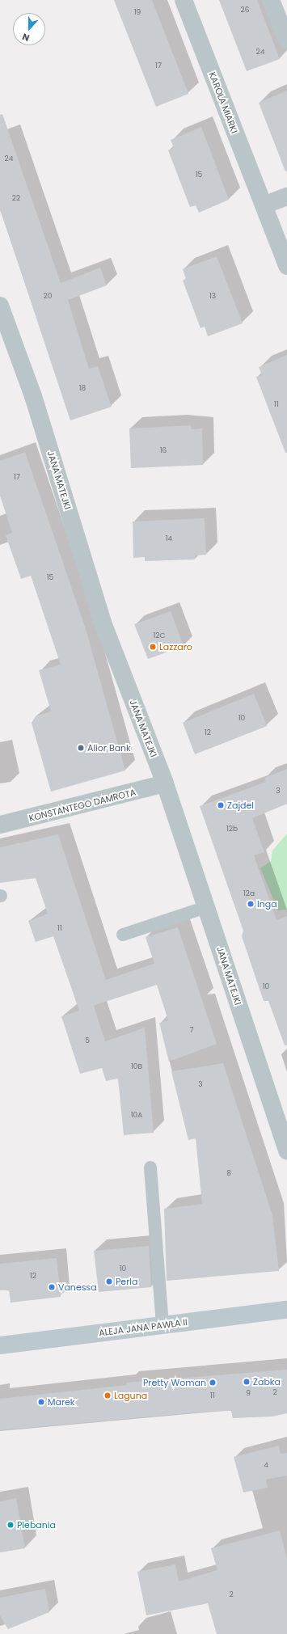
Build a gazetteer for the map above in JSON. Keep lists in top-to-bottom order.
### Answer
{
  "streets": {
    "main road": ["ALEJA JANA PAWŁA II"],
    "street": ["KAROLA MIARKI", "JANA MATEJKI", "KONSTANTEGO DAMROTA"]
  },
  "crossings": [
    ["JANA MATEJKI", "KONSTANTEGO DAMROTA"]
  ],
  "places": [
    "Lazzaro",
    "Alior Bank",
    "Zajdel",
    "Inga",
    "Perla",
    "Vanessa",
    "Żabka",
    "Pretty Woman",
    "Laguna",
    "Marek",
    "Plebania"
  ],
  "house_numbers": [
    "26",
    "19",
    "24",
    "17",
    "24",
    "15",
    "22",
    "20",
    "13",
    "18",
    "11",
    "16",
    "17",
    "14",
    "15",
    "12C",
    "10",
    "12",
    "3",
    "12b",
    "12a",
    "11",
    "10",
    "7",
    "5",
    "10B",
    "3",
    "10A",
    "8",
    "10",
    "12",
    "2",
    "9",
    "11",
    "4",
    "2"
  ],
  "north": "bottom"
}
